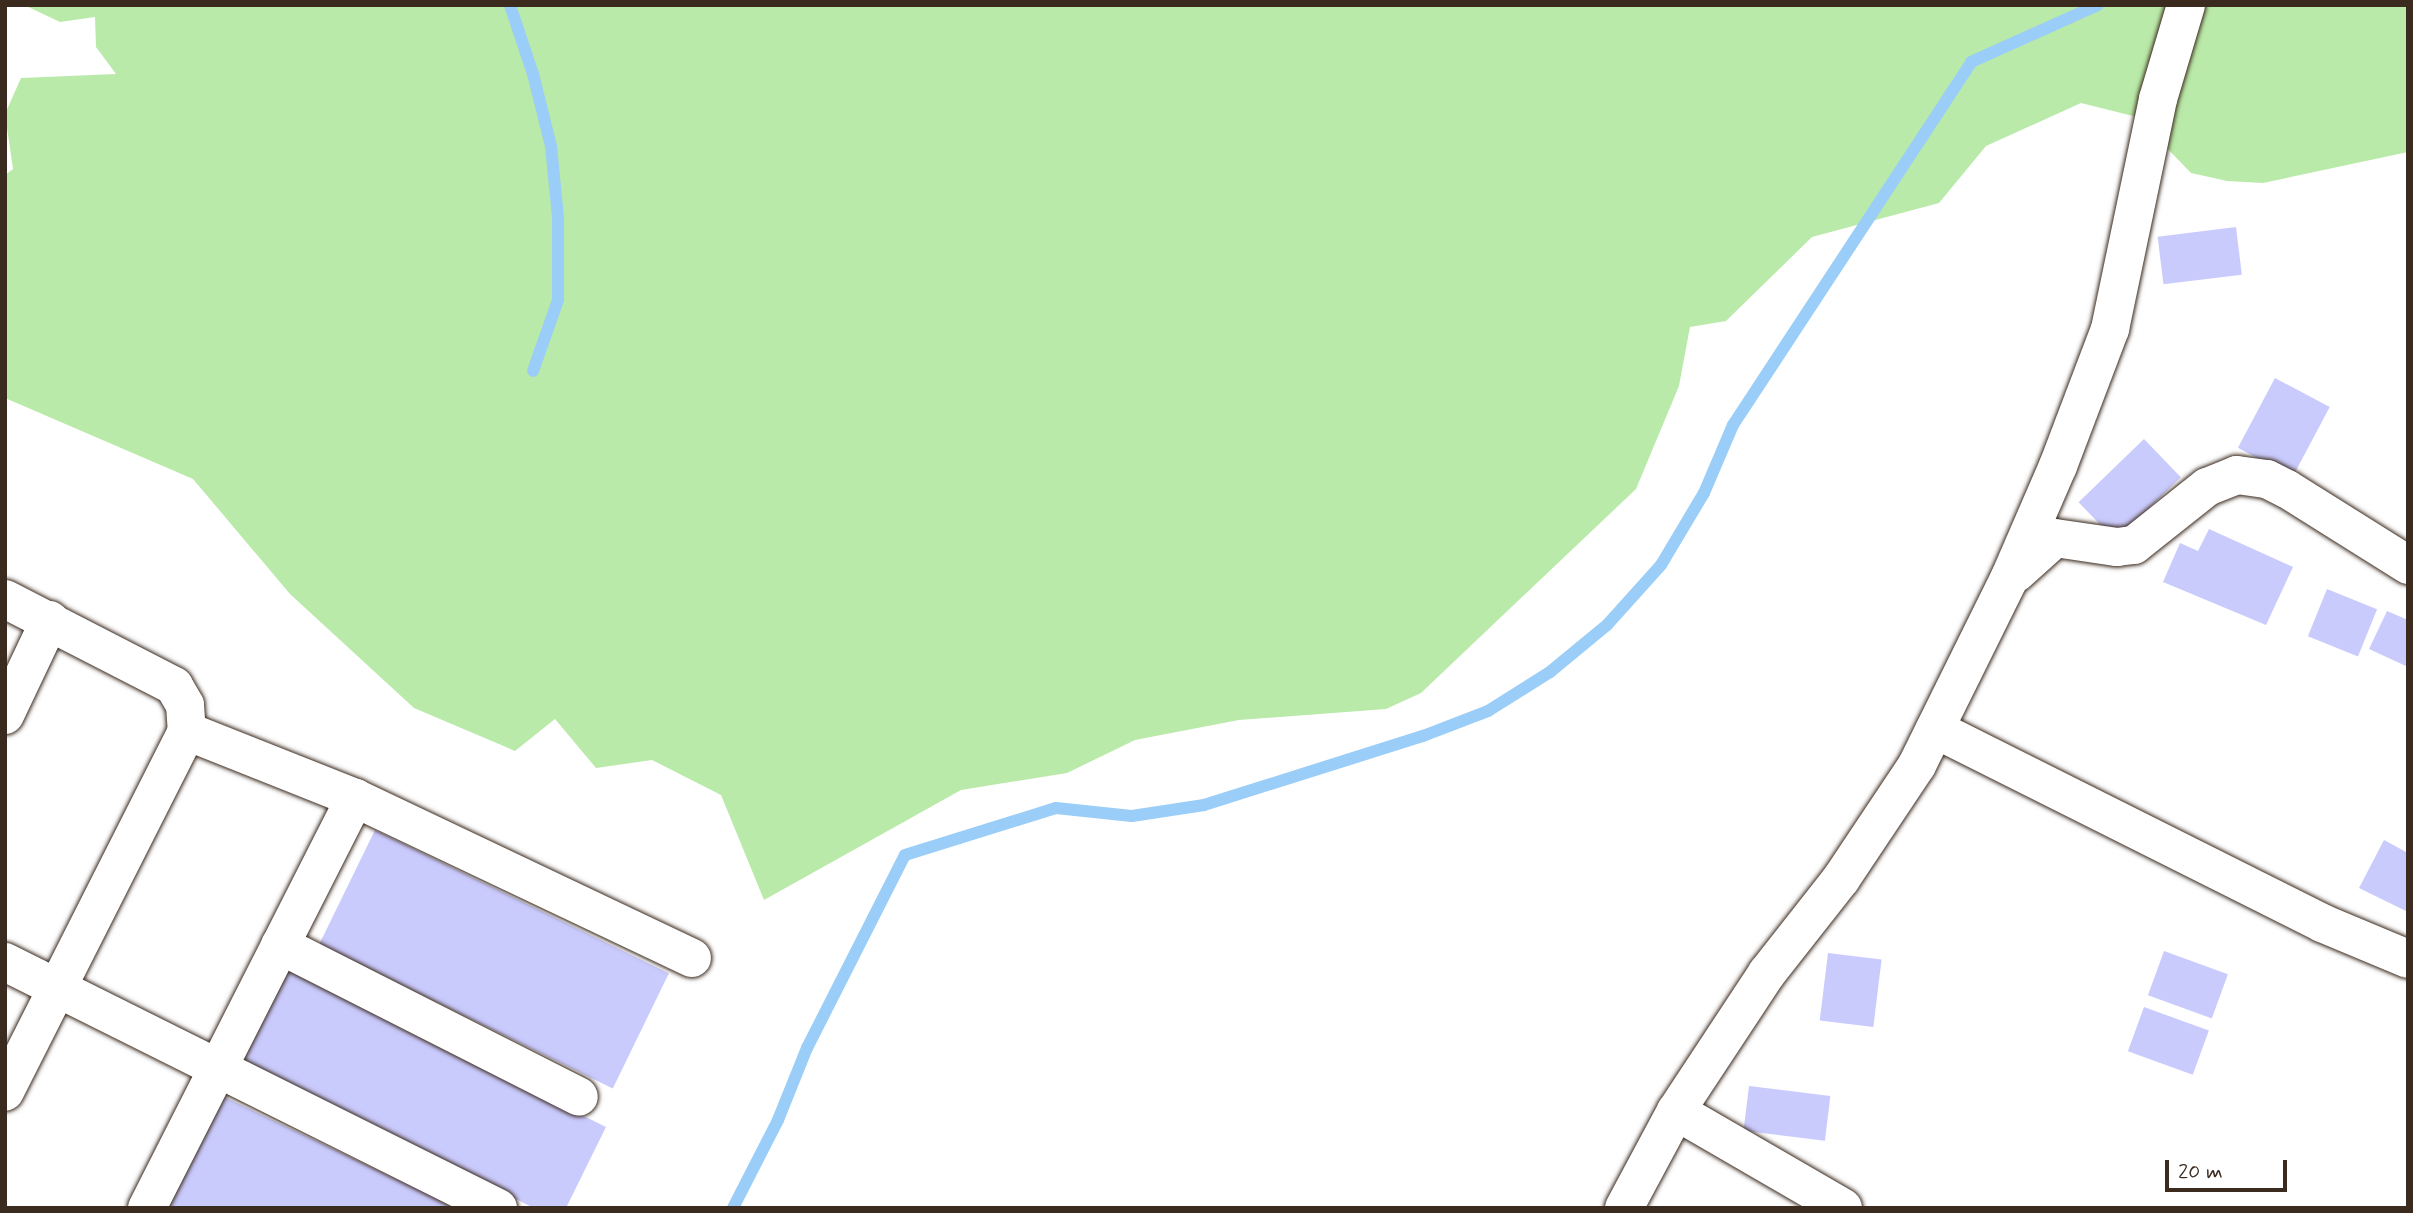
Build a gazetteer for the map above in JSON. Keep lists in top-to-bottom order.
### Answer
{
  "scale_bar": "20 m"
}
